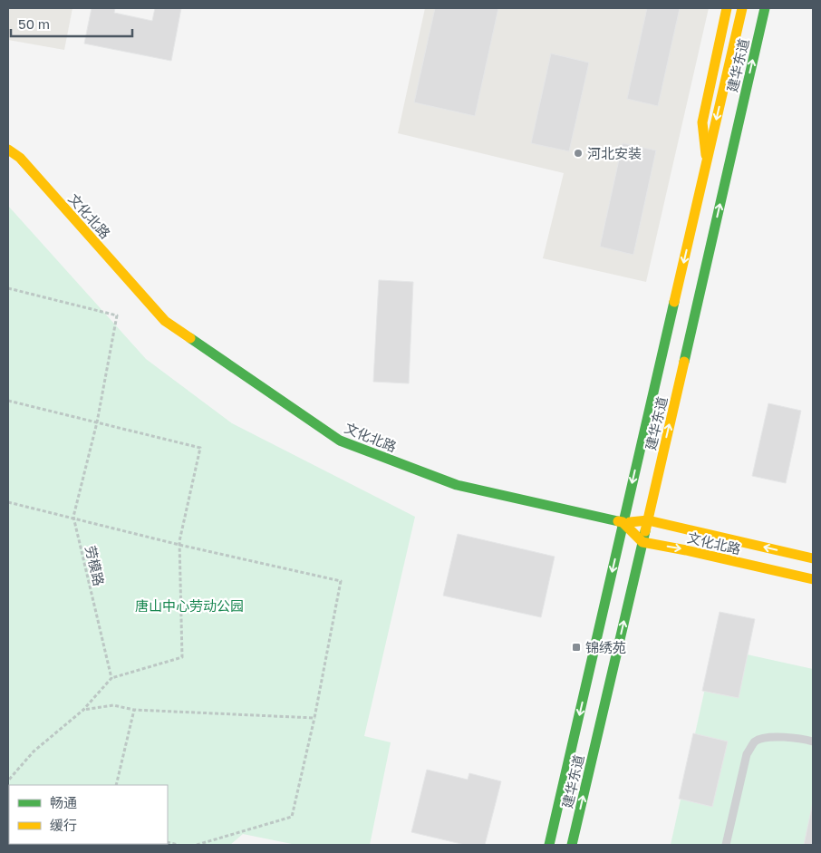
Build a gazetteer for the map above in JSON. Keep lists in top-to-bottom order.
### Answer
{
  "streets": {
    "main road": ["建华东道", "文化北路"],
    "path": ["劳模路"]
  },
  "crossings": [
    ["建华东道", "文化北路"]
  ],
  "parks": ["唐山中心劳动公园"],
  "places": {
    "other": ["河北安装"],
    "transit": ["锦绣苑"]
  },
  "legend": ["畅通", "缓行"],
  "scale_bar": "50 m"
}
